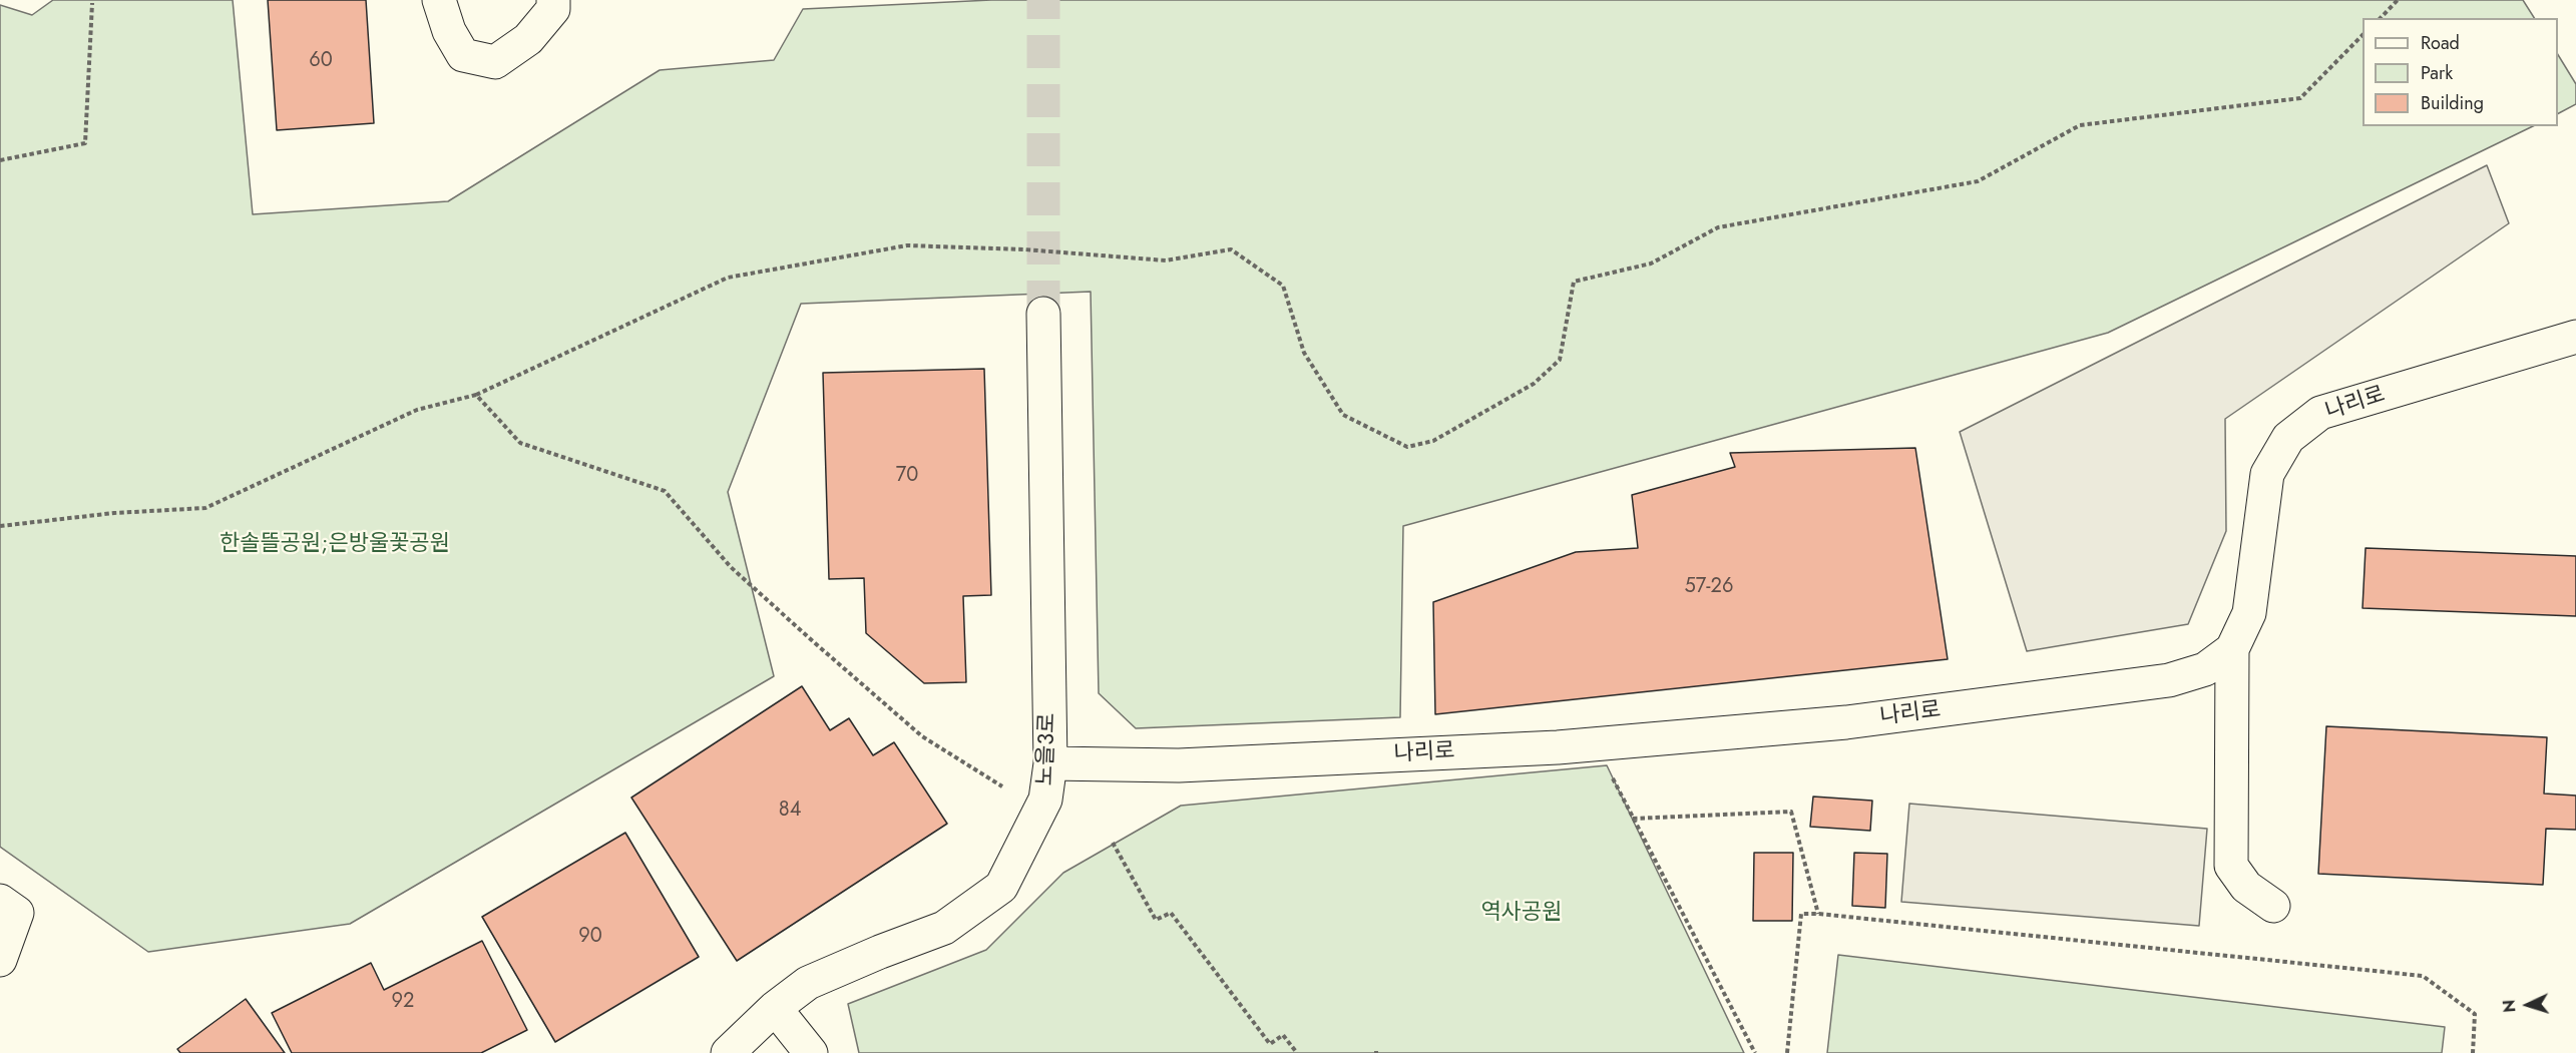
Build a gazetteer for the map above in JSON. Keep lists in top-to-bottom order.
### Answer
{
  "streets": {
    "street": ["나리로", "노을3로"]
  },
  "crossings": [
    ["나리로", "노을3로"]
  ],
  "parks": ["한솔뜰공원;은방울꽃공원", "역사공원"],
  "house_numbers": [
    "60",
    "70",
    "57-26",
    "84",
    "90",
    "92"
  ],
  "legend": ["Road", "Park", "Building"],
  "north": "left"
}
